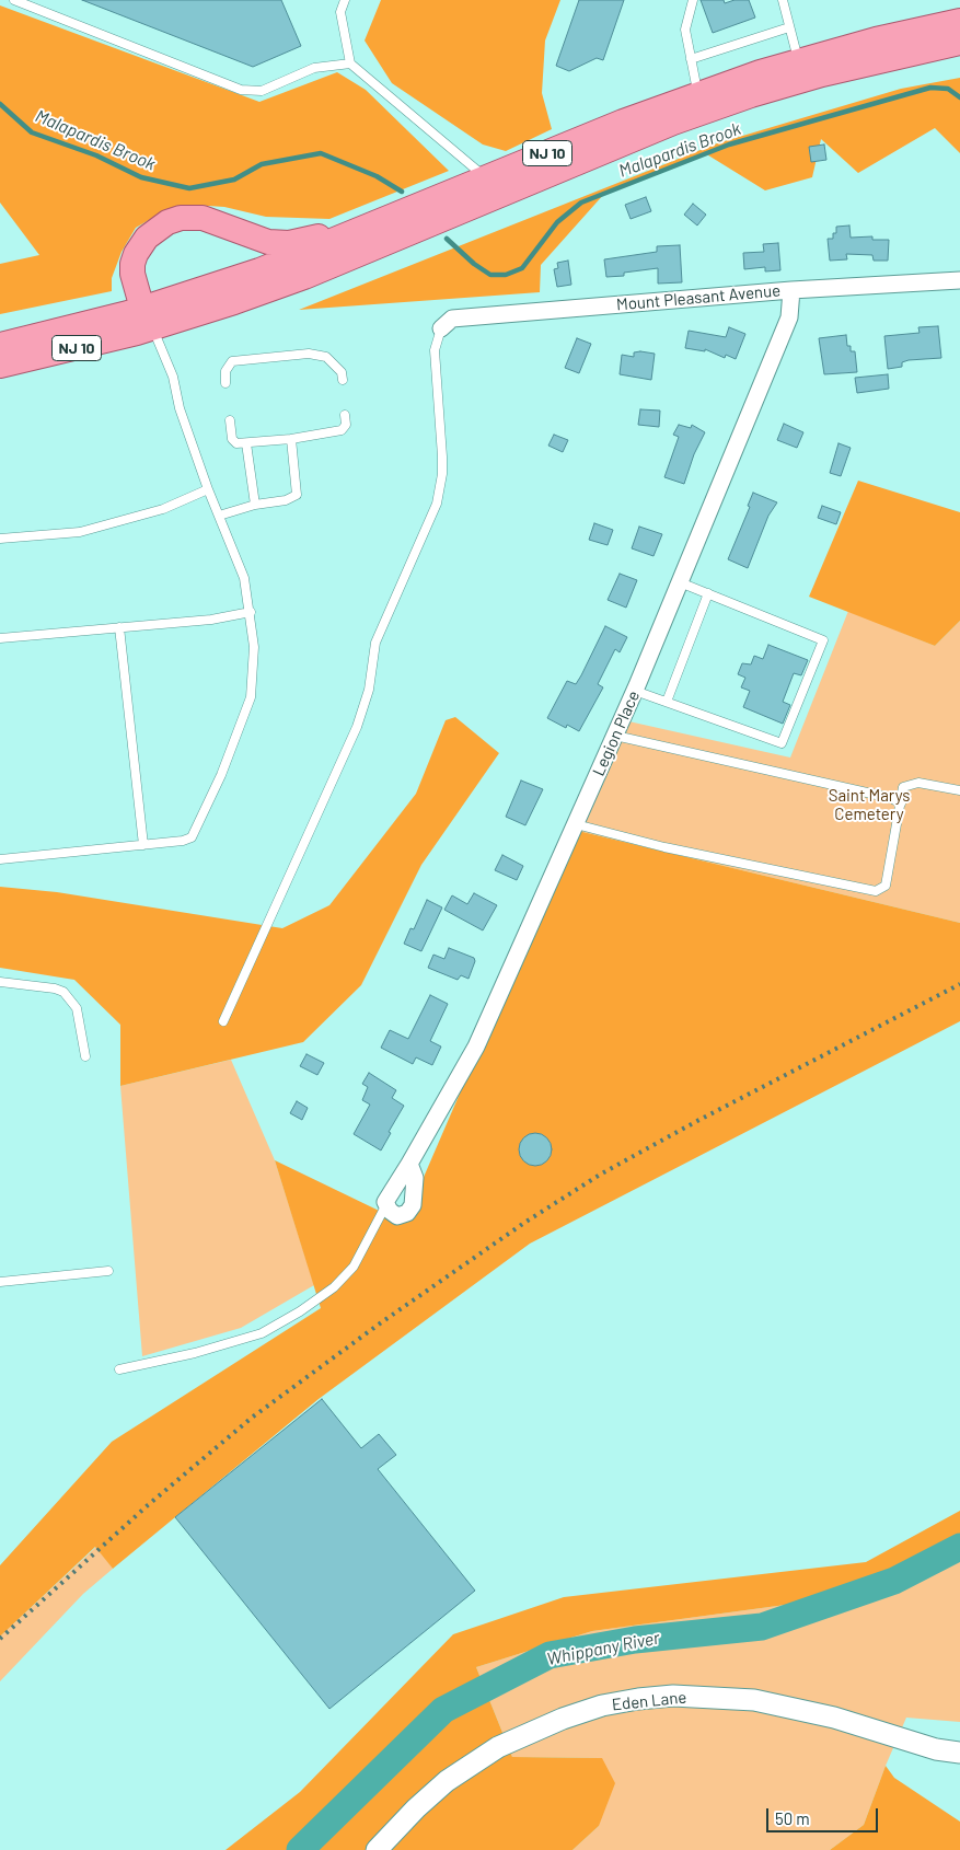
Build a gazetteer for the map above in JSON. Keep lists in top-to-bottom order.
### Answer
{
  "streets": {
    "main road": ["NJ 10"],
    "street": ["Mount Pleasant Avenue", "Legion Place", "Eden Lane"]
  },
  "crossings": [
    ["Mount Pleasant Avenue", "Legion Place"]
  ],
  "water": ["Malapardis Brook", "Whippany River"],
  "parks": ["Saint Marys Cemetery"],
  "scale_bar": "50 m"
}
